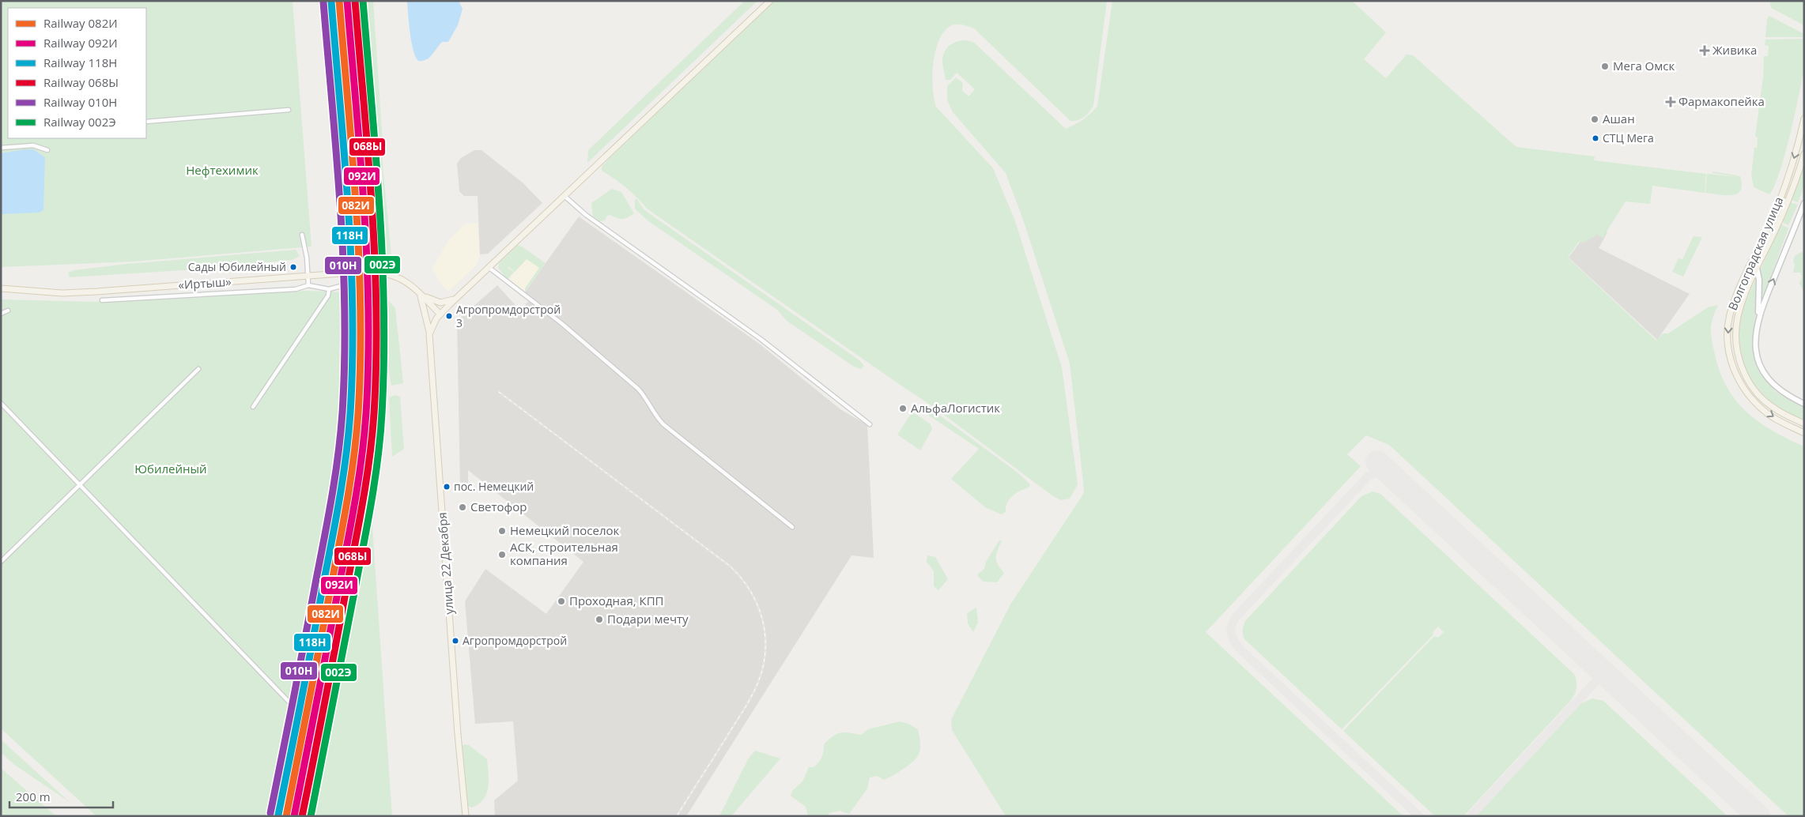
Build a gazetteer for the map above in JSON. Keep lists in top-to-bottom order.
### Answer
{
  "streets": {
    "main road": ["Волгоградская улица", "«Иртыш»", "улица 22 Декабря"]
  },
  "crossings": [
    ["«Иртыш»", "улица 22 Декабря"]
  ],
  "parks": ["Нефтехимик", "Юбилейный"],
  "places": {
    "health": ["Живика", "Фармакопейка"],
    "other": [
      "Мега Омск",
      "Ашан",
      "СТЦ Мега",
      "Сады Юбилейный",
      "Агропромдорстрой 3",
      "АльфаЛогистик",
      "пос. Немецкий",
      "Светофор",
      "Немецкий поселок",
      "АСК, строительная компания",
      "Проходная, КПП",
      "Подари мечту",
      "Агропромдорстрой"
    ]
  },
  "lines": [
    "rail line 082И",
    "rail line 092И",
    "rail line 068Ы",
    "rail line 002Э",
    "rail line 118Н",
    "rail line 010Н"
  ],
  "legend": [
    "Railway 082И",
    "Railway 092И",
    "Railway 118Н",
    "Railway 068Ы",
    "Railway 010Н",
    "Railway 002Э"
  ],
  "scale_bar": "200 m"
}
